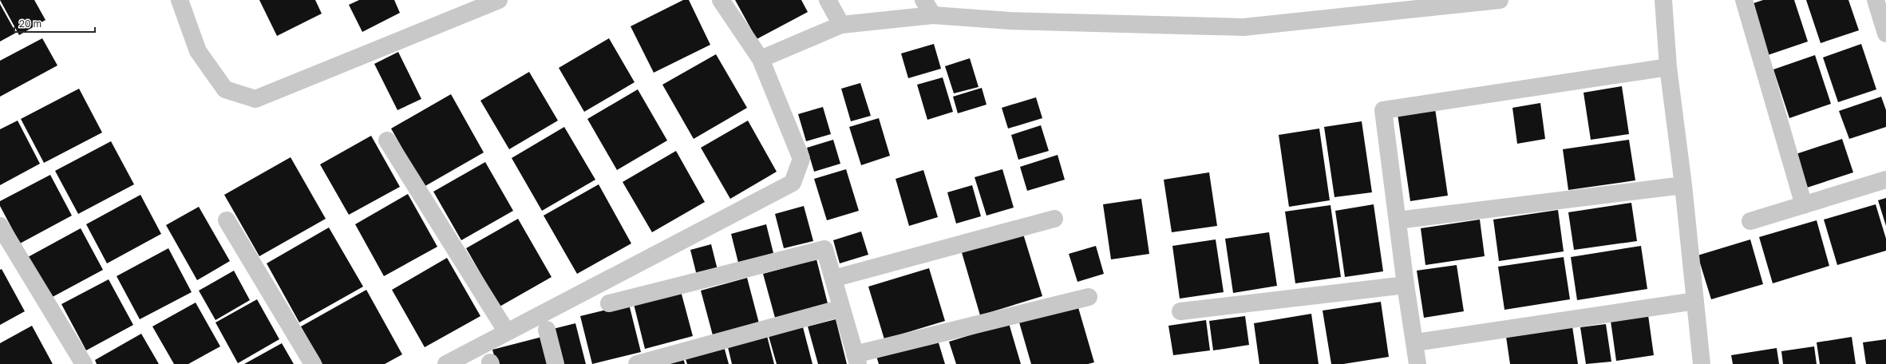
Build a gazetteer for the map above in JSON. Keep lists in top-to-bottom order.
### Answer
{
  "scale_bar": "20 m"
}
